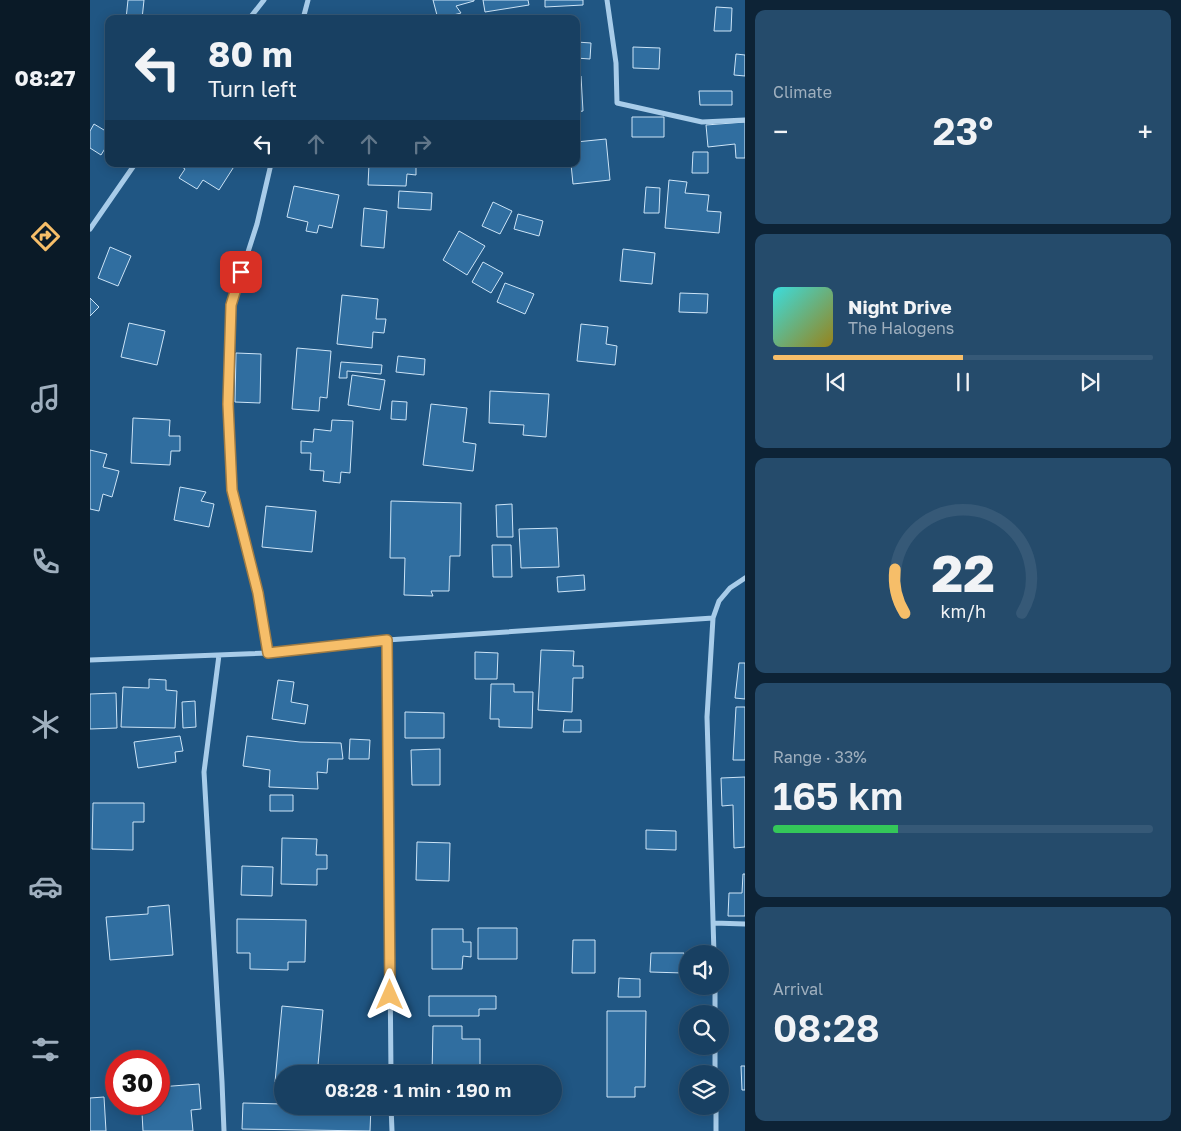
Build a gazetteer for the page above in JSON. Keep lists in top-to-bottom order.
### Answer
{
  "page": {
    "tabs": "08:27",
    "tile": [
      "Climate",
      ["Range · 33%", "165 km"],
      ["Arrival", "08:28"]
    ],
    "turn": ["80 m", "Turn left"],
    "heat": ["−", "23°", "+"],
    "song": ["Night Drive", "The Halogens"],
    "limit": "30",
    "trip": "08:28 · 1 min · 190 m",
    "gauge": ["22", "km/h"]
  }
}
